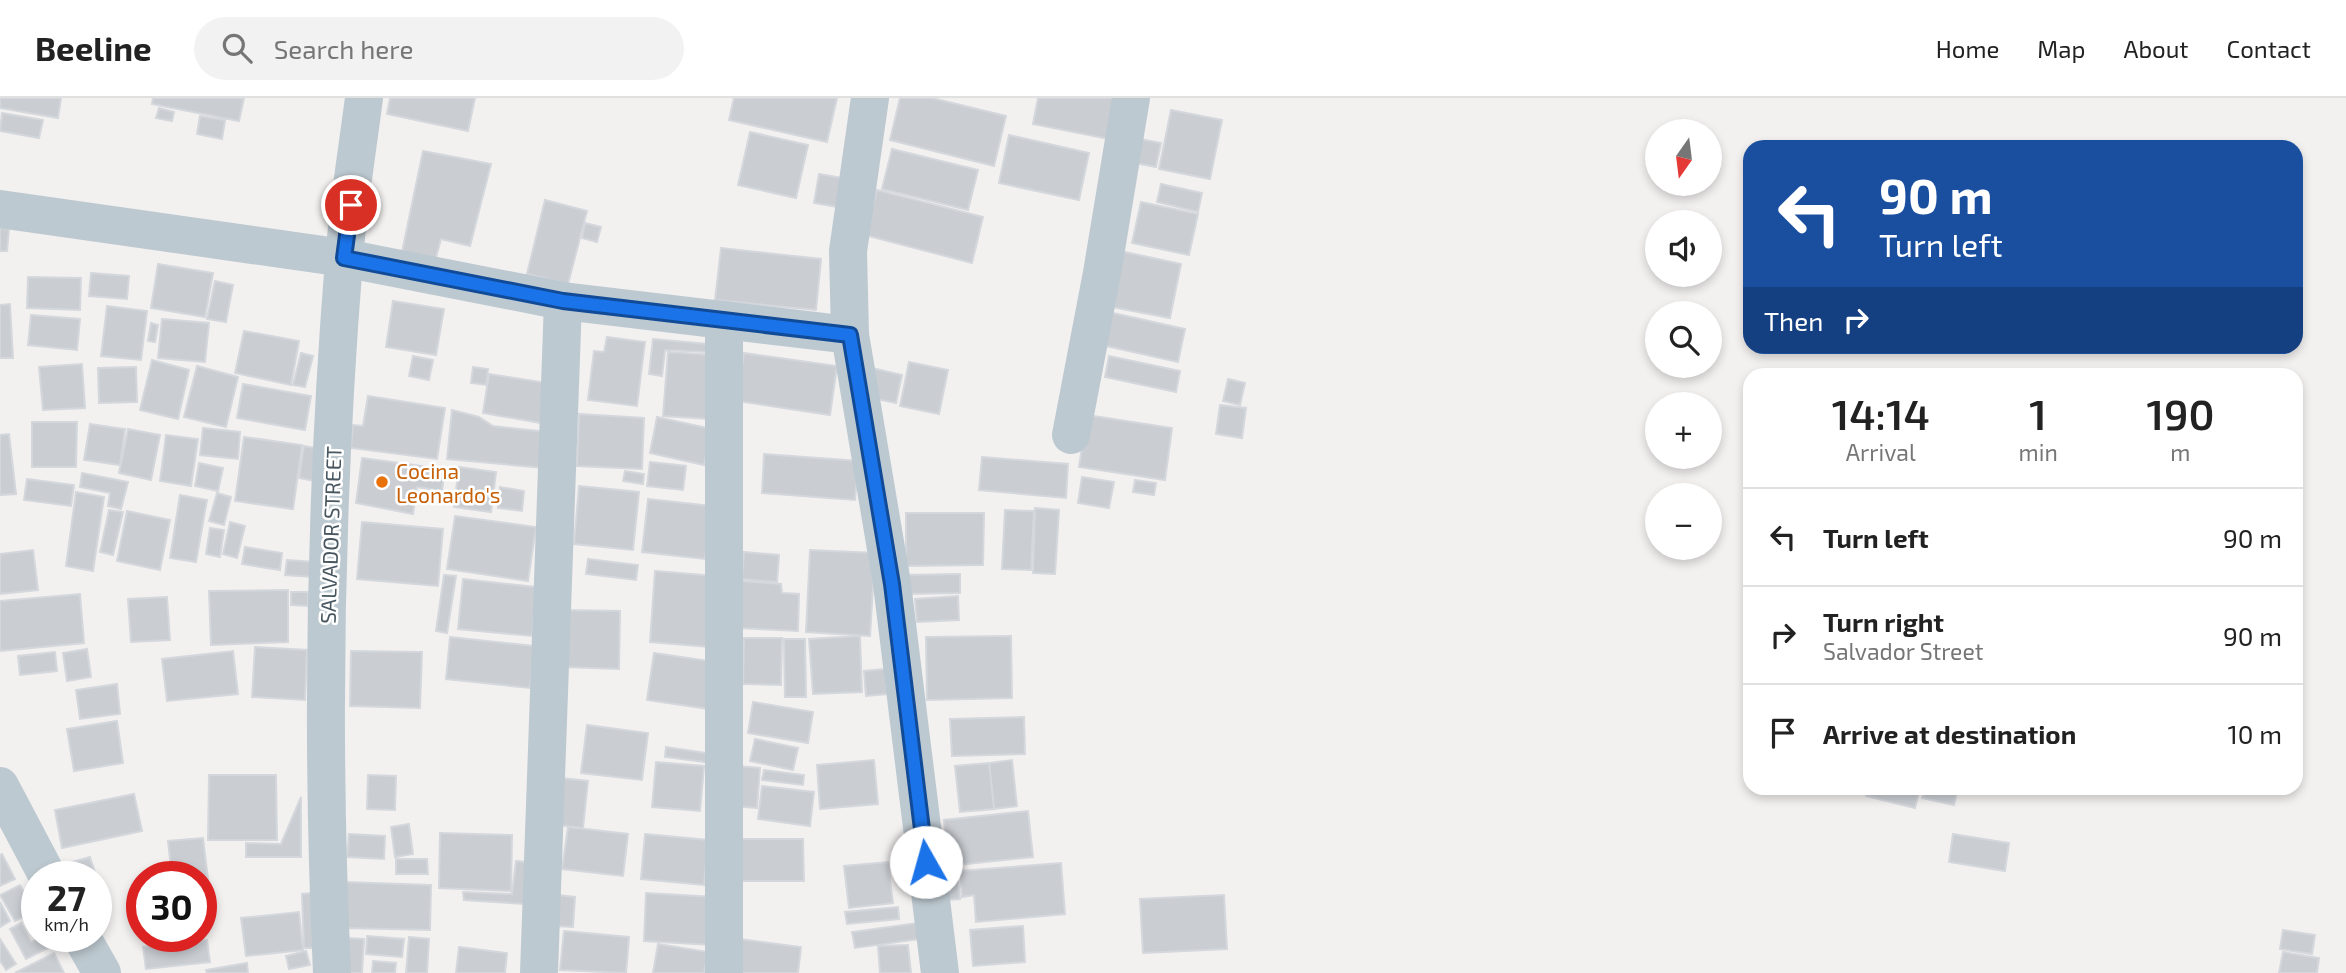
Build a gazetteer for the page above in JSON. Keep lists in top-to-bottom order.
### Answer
{
  "streets": {
    "street": ["SALVADOR STREET"]
  },
  "places": ["Cocina Leonardo's"],
  "north": "bottom",
  "page": {
    "header": "Beeline",
    "search": "Search here",
    "nav": [
      "Home",
      "Map",
      "About",
      "Contact"
    ],
    "map_buttons": ["+", "−"],
    "turn": ["90 m", "Turn left"],
    "then": "Then",
    "eta": [
      "14:14",
      "Arrival",
      "1",
      "min",
      "190",
      "m"
    ],
    "list": [
      {
        "name": "Turn left",
        "value": "90 m"
      },
      {
        "name": "Turn right",
        "note": "Salvador Street",
        "value": "90 m"
      },
      {
        "name": "Arrive at destination",
        "value": "10 m"
      }
    ],
    "speed": "27 km/h",
    "limit": "30"
  }
}
